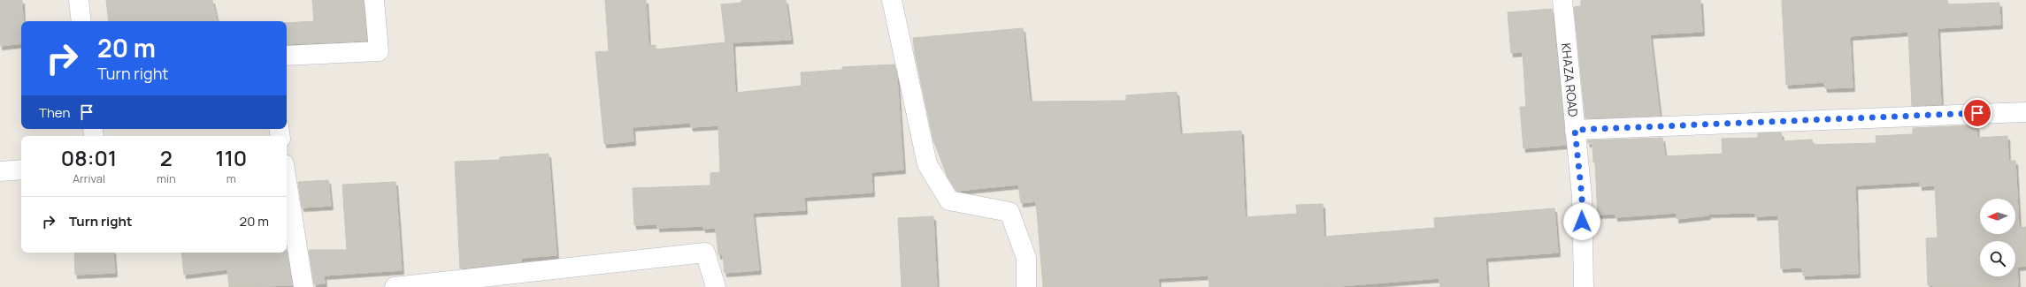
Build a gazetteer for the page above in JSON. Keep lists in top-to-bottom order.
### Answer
{
  "streets": {
    "street": ["KHAZA ROAD"]
  },
  "north": "left",
  "page": {
    "turn": ["20 m", "Turn right"],
    "then": "Then",
    "eta": [
      "08:01",
      "Arrival",
      "2",
      "min",
      "110",
      "m"
    ],
    "list": [
      {
        "name": "Turn right",
        "value": "20 m"
      }
    ]
  }
}
